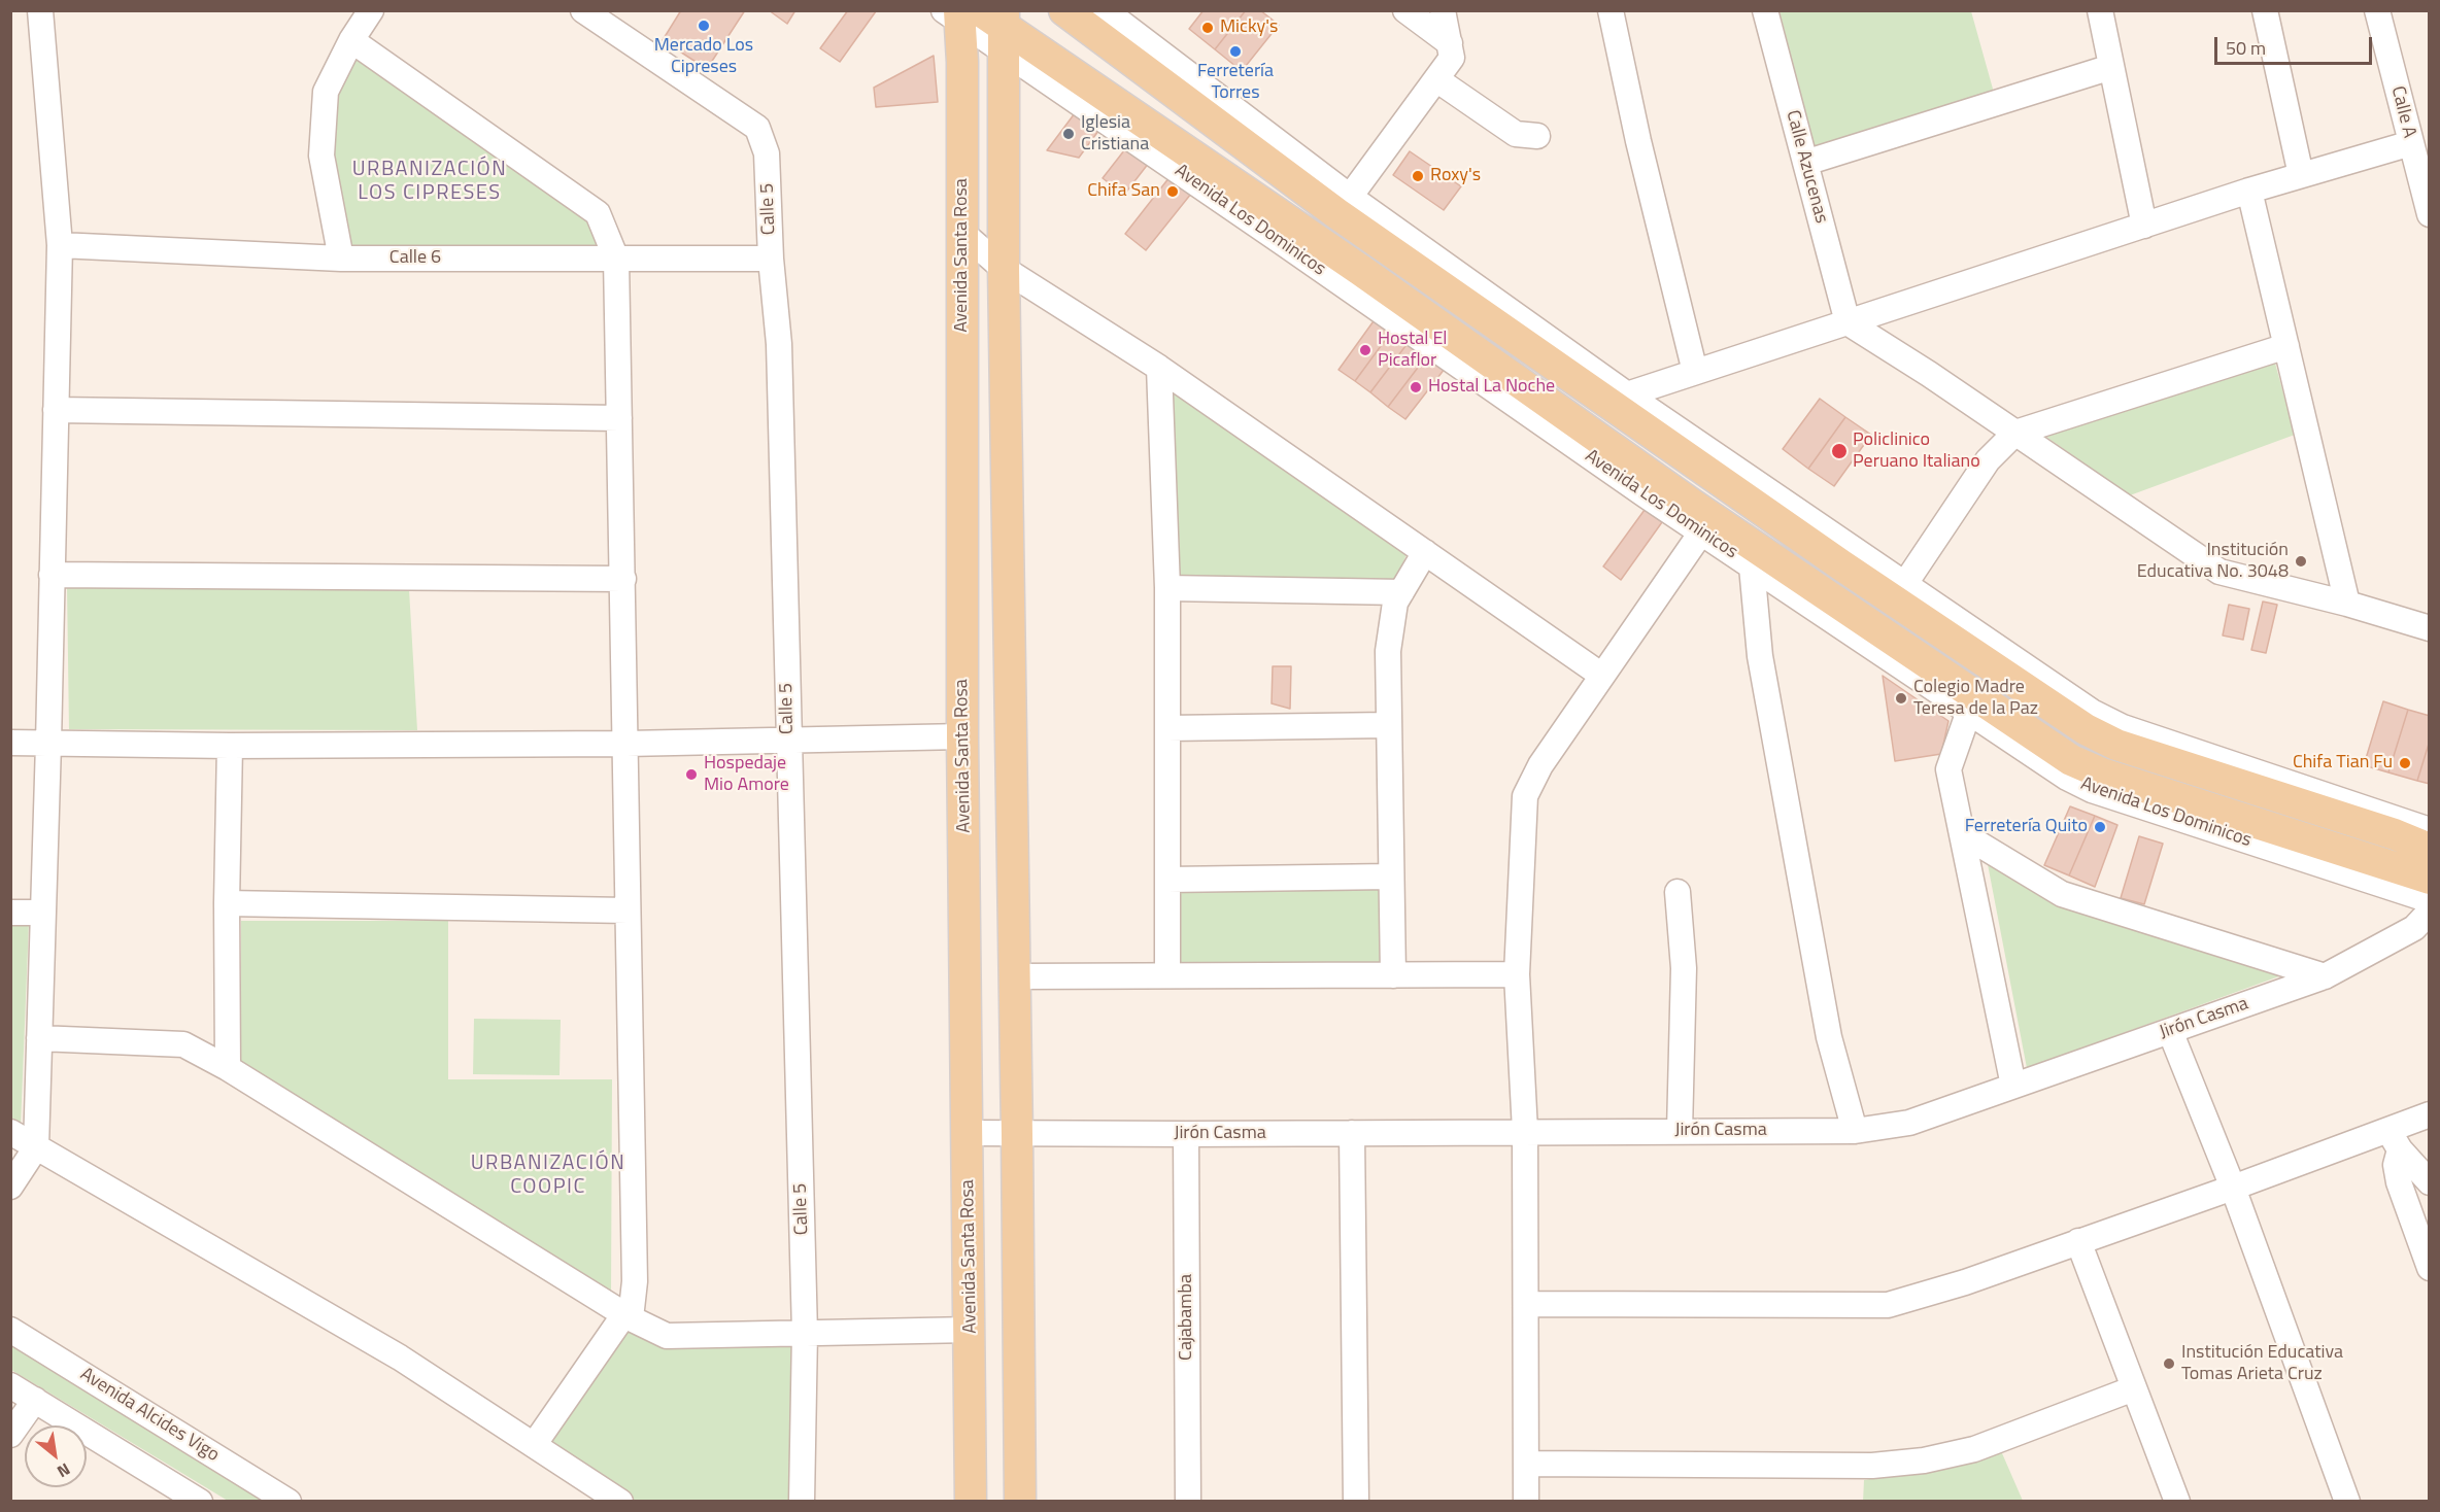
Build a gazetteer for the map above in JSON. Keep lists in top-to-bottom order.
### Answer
{
  "streets": {
    "main road": ["Avenida Los Dominicos", "Avenida Santa Rosa"],
    "street": [
      "Calle A",
      "Calle Azucenas",
      "Calle 5",
      "Calle 6",
      "Jirón Casma",
      "Cajabamba",
      "Avenida Alcides Vigo"
    ]
  },
  "crossings": [
    ["Calle 5", "Calle 6"],
    ["Avenida Los Dominicos", "Avenida Santa Rosa"],
    ["Avenida Santa Rosa", "Jirón Casma"],
    ["Jirón Casma", "Cajabamba"]
  ],
  "districts": ["URBANIZACIÓN LOS CIPRESES", "URBANIZACIÓN COOPIC"],
  "places": [
    "Mercado Los Cipreses",
    "Micky's",
    "Ferretería Torres",
    "Iglesia Cristiana",
    "Roxy's",
    "Chifa San",
    "Hostal El Picaflor",
    "Hostal La Noche",
    "Policlinico Peruano Italiano",
    "Institución Educativa No. 3048",
    "Colegio Madre Teresa de la Paz",
    "Chifa Tian Fu",
    "Hospedaje Mio Amore",
    "Ferretería Quito",
    "Institución Educativa Tomas Arieta Cruz"
  ],
  "scale_bar": "50 m",
  "north": "bottom right"
}
